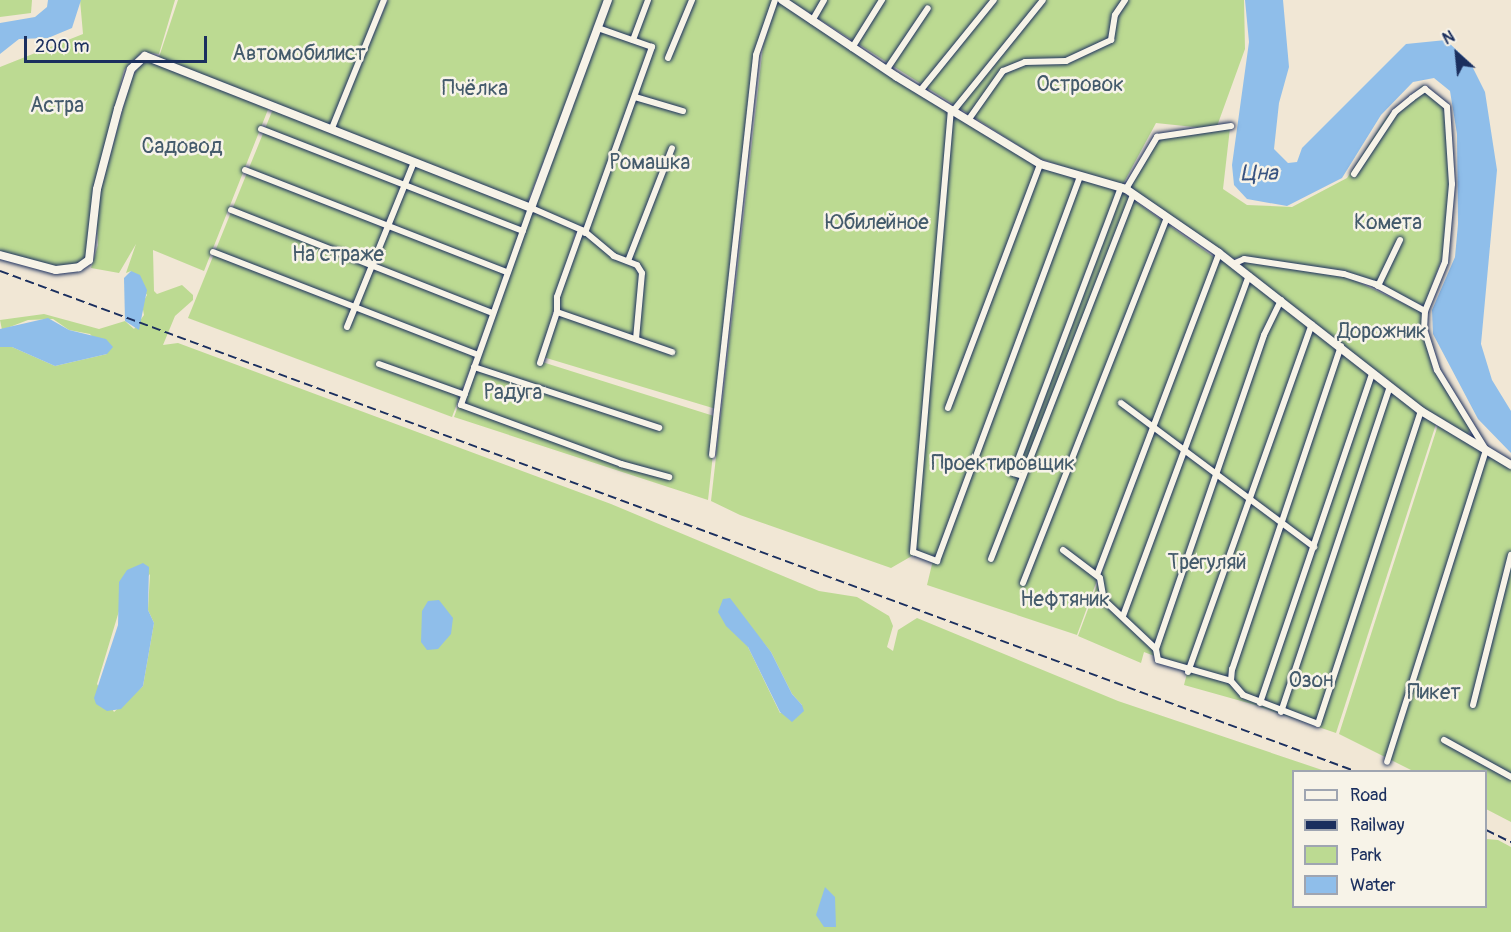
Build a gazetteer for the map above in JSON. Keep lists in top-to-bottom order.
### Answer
{
  "water": ["Цна"],
  "parks": [
    "Автомобилист",
    "Островок",
    "Пчёлка",
    "Астра",
    "Садовод",
    "Ромашка",
    "Юбилейное",
    "Комета",
    "На страже",
    "Дорожник",
    "Радуга",
    "Проектировщик",
    "Трегуляй",
    "Нефтяник",
    "Озон",
    "Пикет"
  ],
  "legend": [
    "Road",
    "Railway",
    "Park",
    "Water"
  ],
  "scale_bar": "200 m",
  "north": "top left"
}
